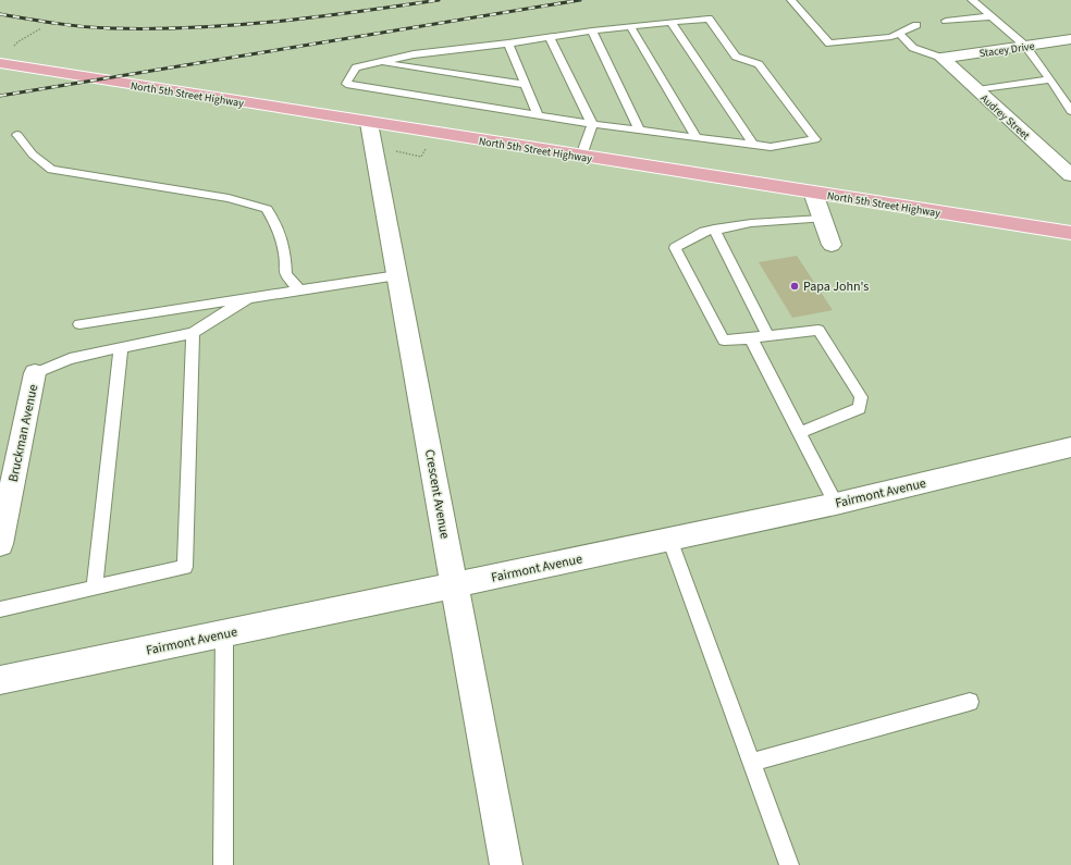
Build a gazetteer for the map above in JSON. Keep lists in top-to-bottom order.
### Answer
{
  "streets": {
    "main road": ["North 5th Street Highway"],
    "street": [
      "Stacey Drive",
      "Audrey Street",
      "Bruckman Avenue",
      "Fairmont Avenue",
      "Crescent Avenue"
    ]
  },
  "crossings": [
    ["Stacey Drive", "Audrey Street"],
    ["North 5th Street Highway", "Crescent Avenue"],
    ["Fairmont Avenue", "Crescent Avenue"]
  ],
  "places": ["Papa John's"]
}
